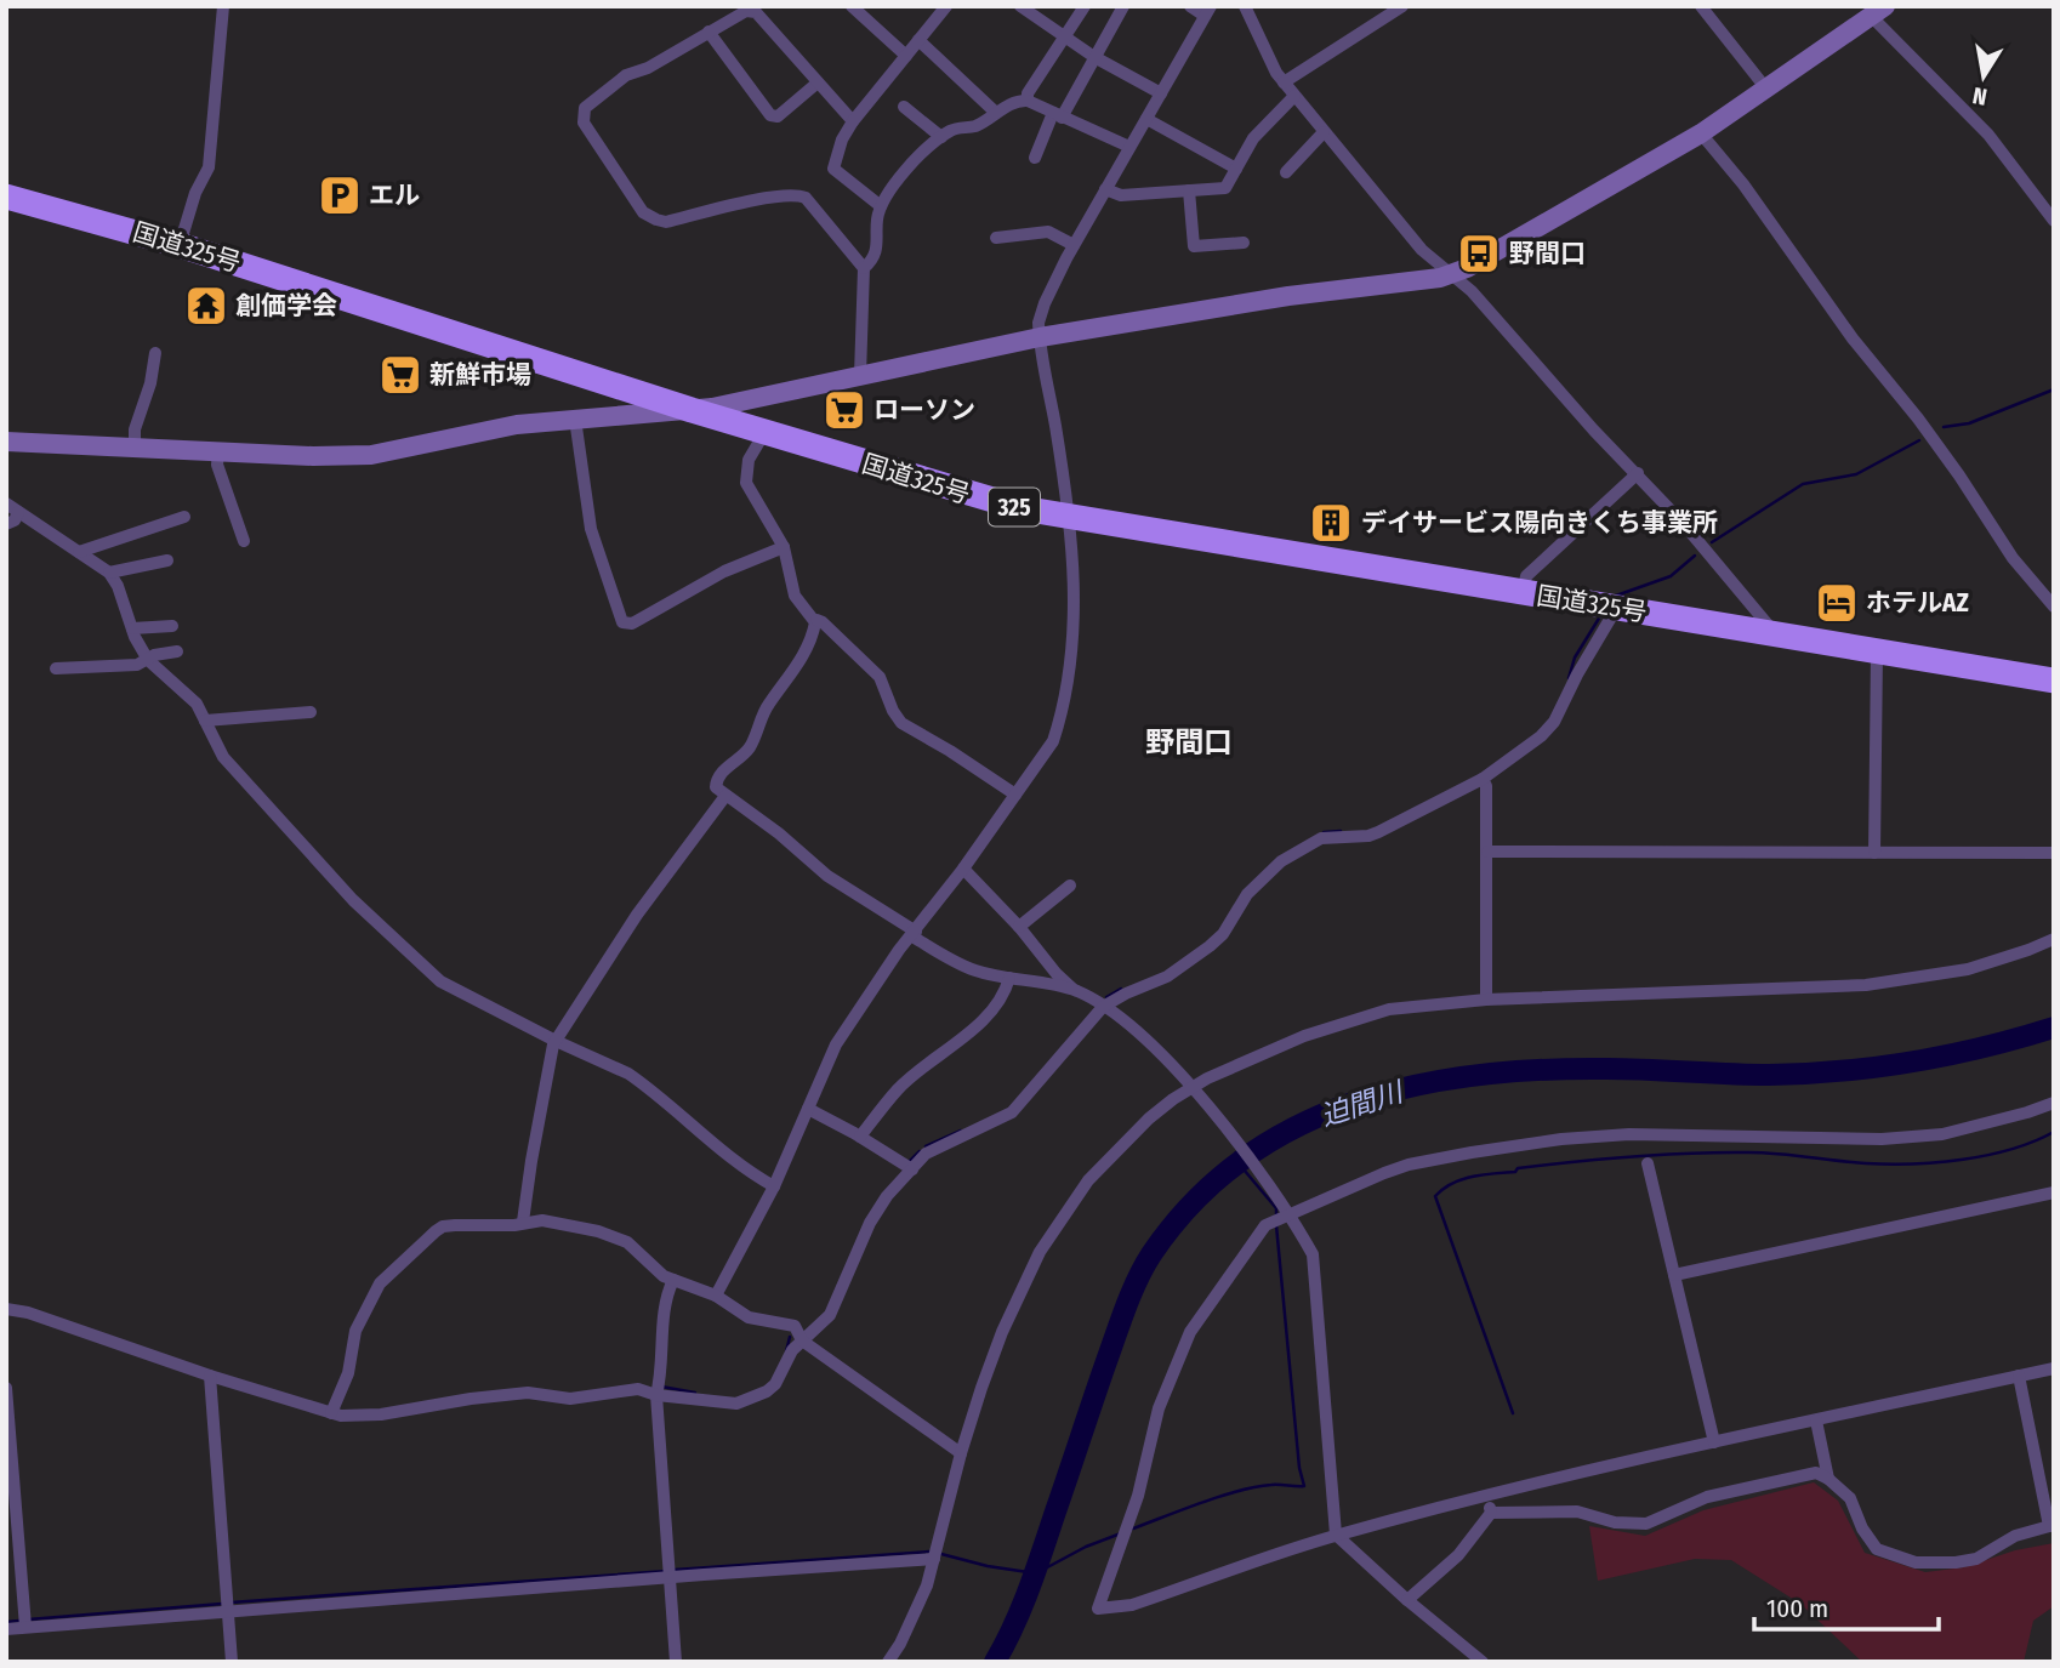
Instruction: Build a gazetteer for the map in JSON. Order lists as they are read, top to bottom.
{
  "streets": {
    "highway": ["国道325号", "325"]
  },
  "districts": ["野間口"],
  "water": ["迫間川"],
  "places": {
    "parking": ["エル"],
    "bus stop": ["野間口"],
    "temple": ["創価学会"],
    "supermarket": ["新鮮市場", "ローソン"],
    "building": ["デイサービス陽向きくち事業所"],
    "hotel": ["ホテルAZ"]
  },
  "scale_bar": "100 m",
  "north": "bottom"
}
